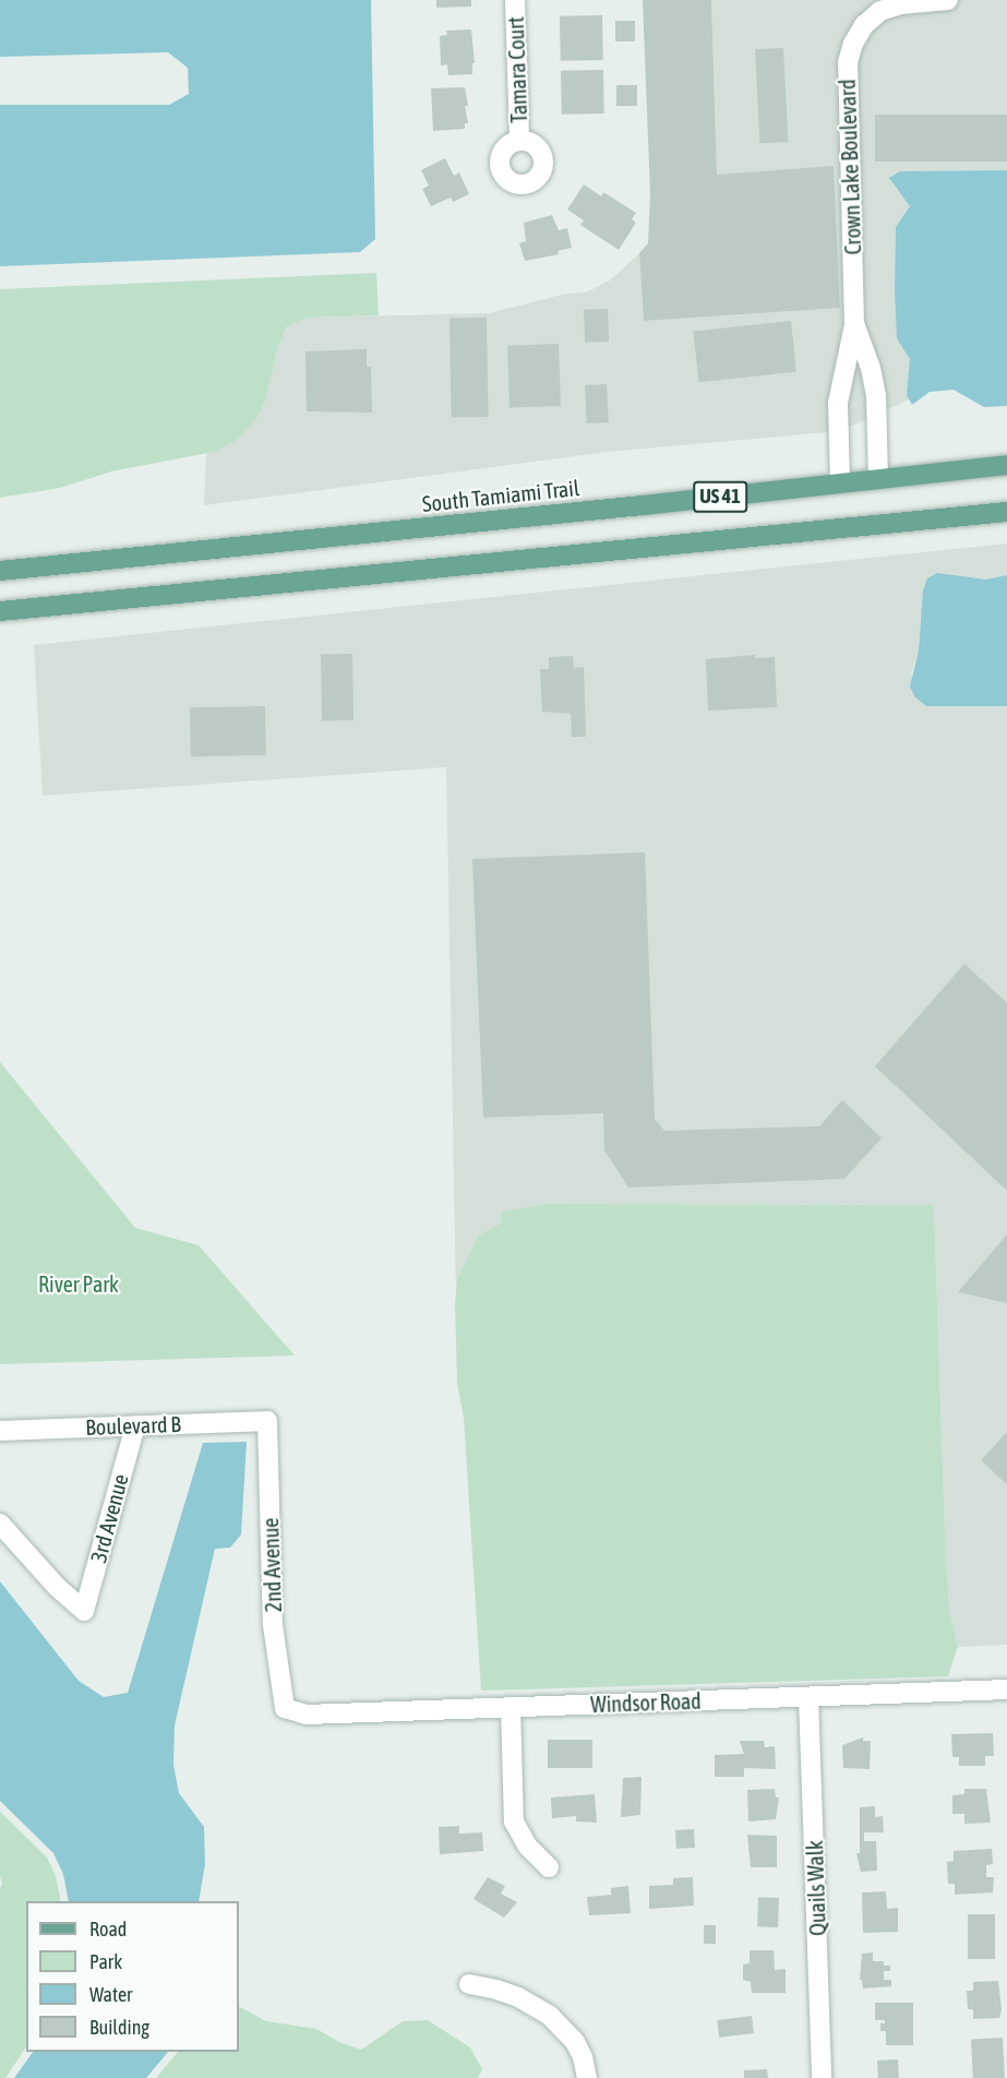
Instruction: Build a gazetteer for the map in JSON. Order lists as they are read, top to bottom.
{
  "streets": {
    "main road": ["South Tamiami Trail", "US 41"],
    "street": [
      "Tamara Court",
      "Crown Lake Boulevard",
      "Boulevard B",
      "3rd Avenue",
      "2nd Avenue",
      "Windsor Road",
      "Quails Walk"
    ]
  },
  "crossings": [
    ["Crown Lake Boulevard", "South Tamiami Trail"],
    ["Boulevard B", "3rd Avenue"],
    ["Boulevard B", "2nd Avenue"],
    ["2nd Avenue", "Windsor Road"],
    ["Windsor Road", "Quails Walk"]
  ],
  "parks": ["River Park"],
  "legend": [
    "Road",
    "Park",
    "Water",
    "Building"
  ]
}
